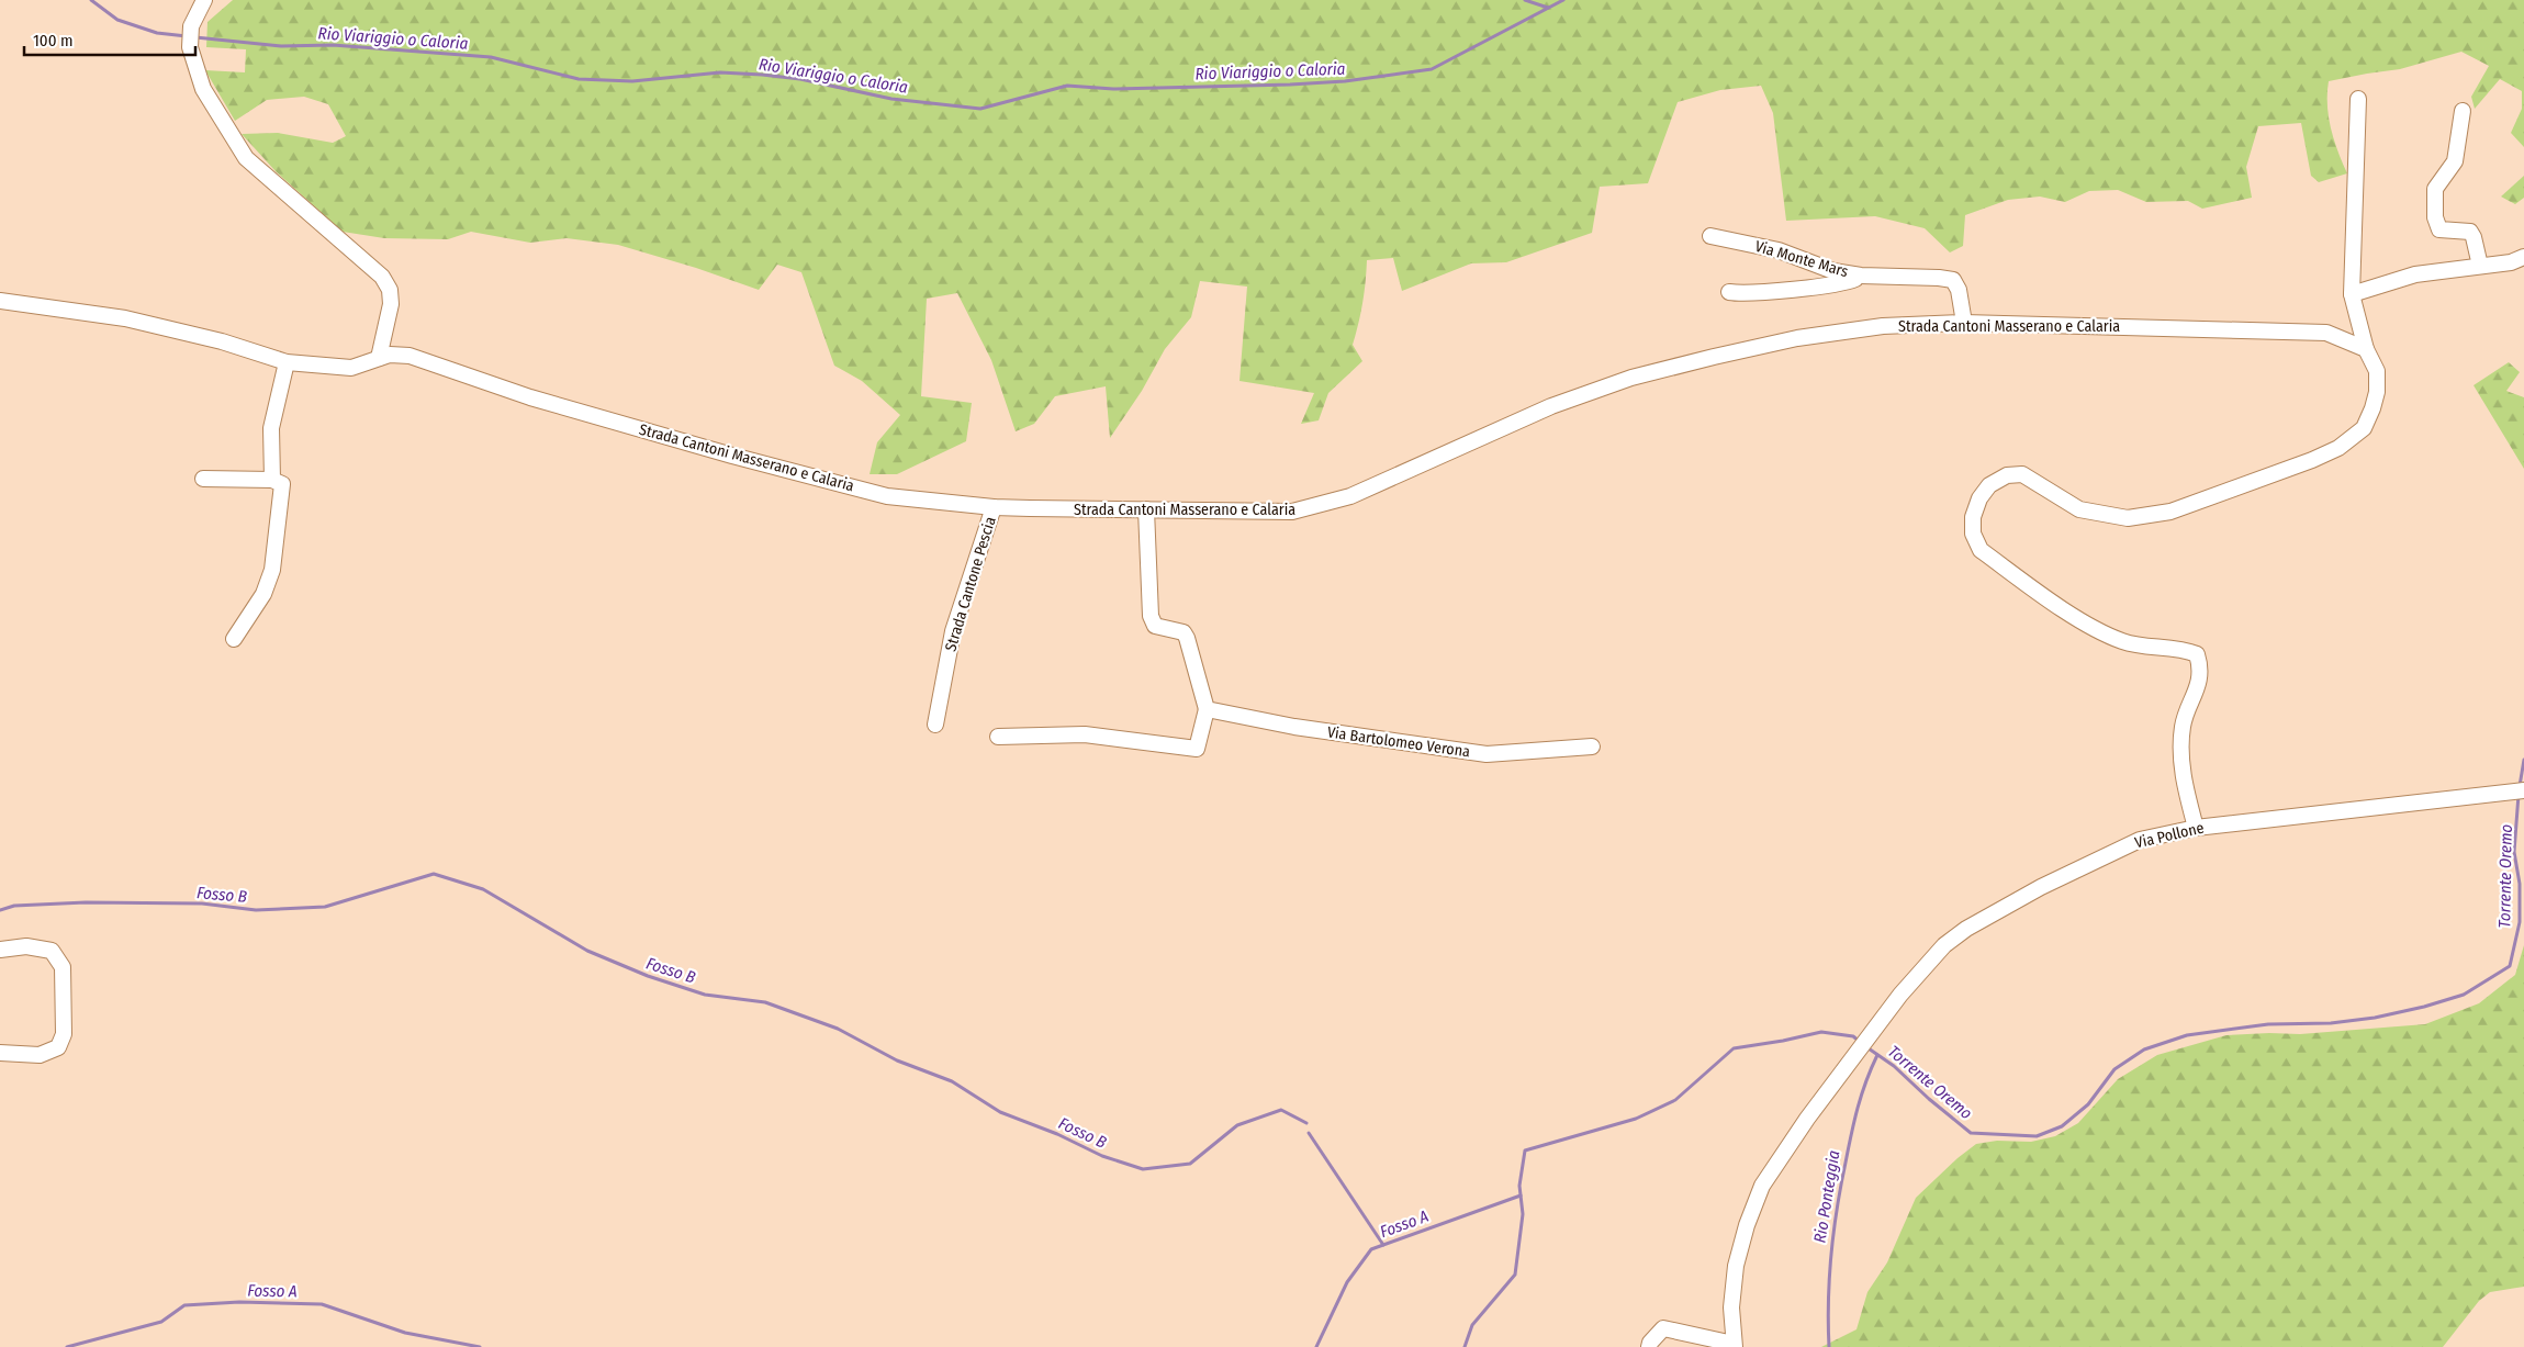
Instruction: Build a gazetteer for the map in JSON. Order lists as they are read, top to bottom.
{
  "streets": {
    "street": [
      "Via Monte Mars",
      "Strada Cantoni Masserano e Calaria",
      "Strada Cantone Pescia",
      "Via Bartolomeo Verona",
      "Via Pollone"
    ]
  },
  "crossings": [
    ["Via Monte Mars", "Strada Cantoni Masserano e Calaria"],
    ["Strada Cantoni Masserano e Calaria", "Strada Cantone Pescia"]
  ],
  "water": [
    "Rio Viariggio o Caloria",
    "Torrente Oremo",
    "Fosso B",
    "Rio Ponteggia",
    "Fosso A"
  ],
  "scale_bar": "100 m"
}
